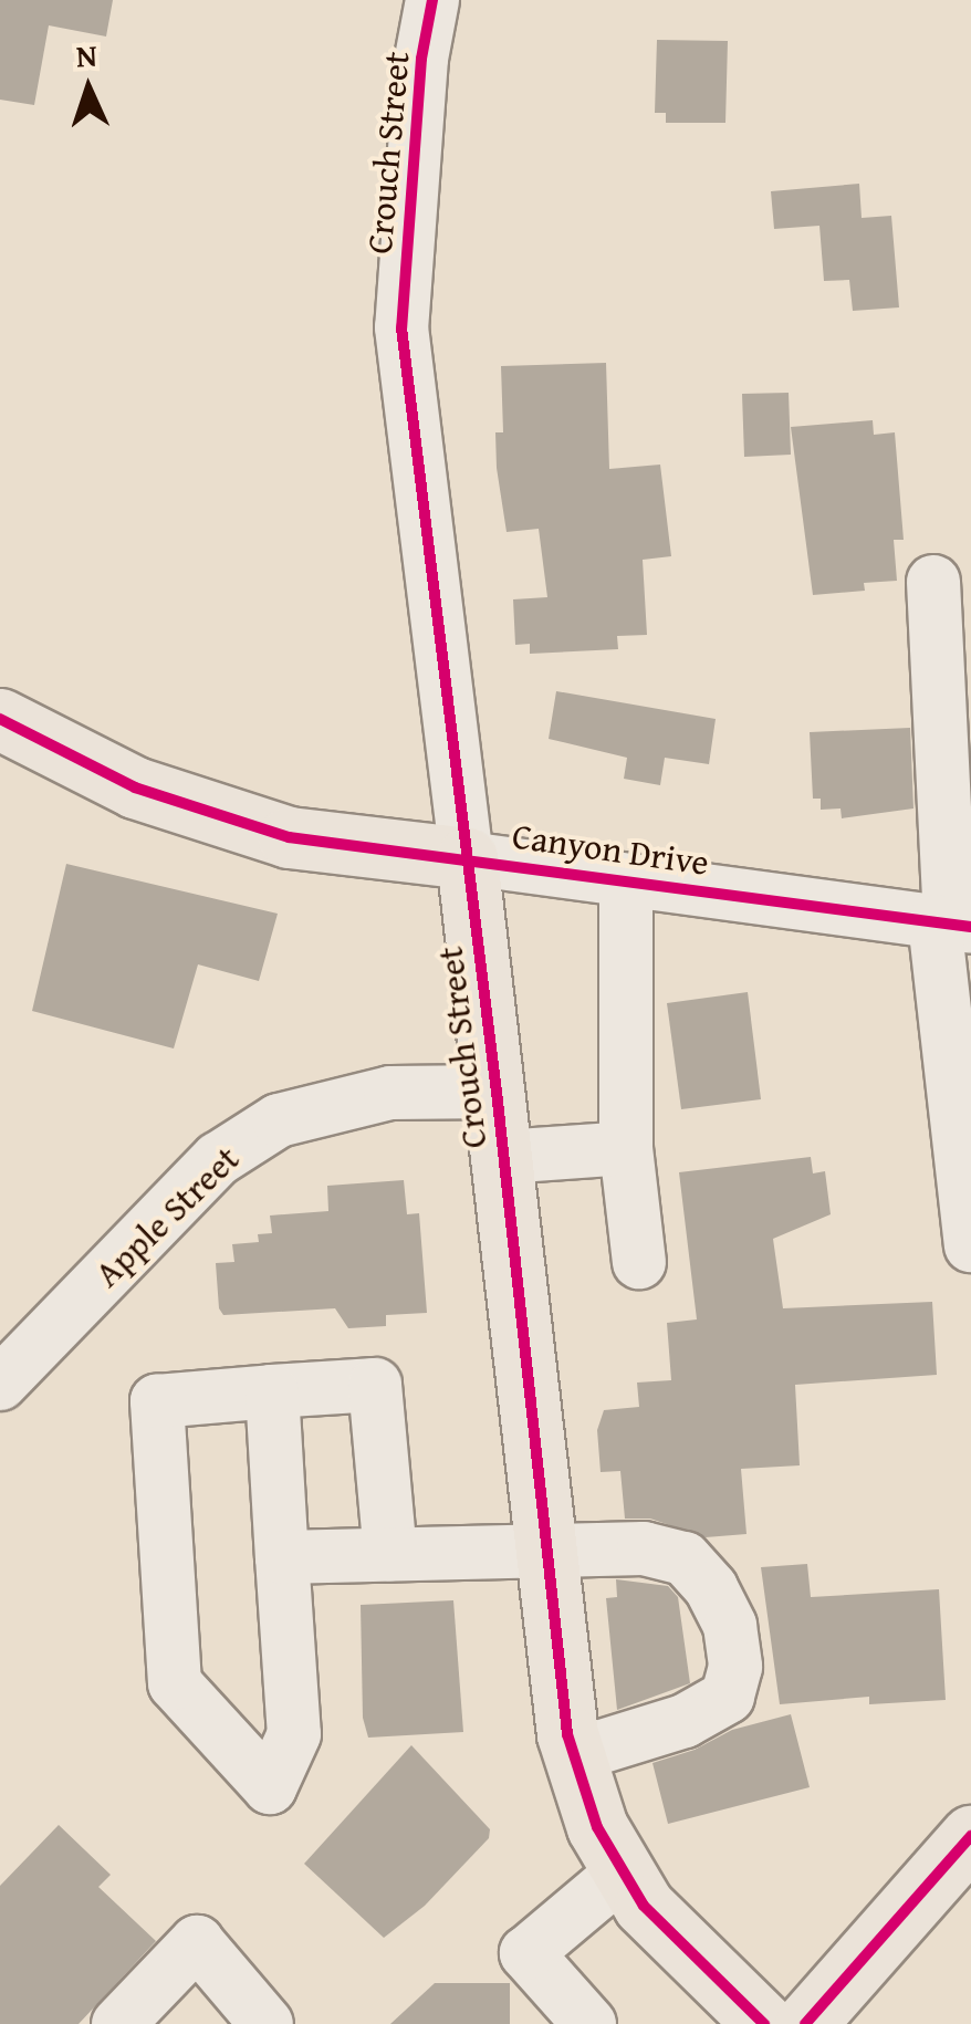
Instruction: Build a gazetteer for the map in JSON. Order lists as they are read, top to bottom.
{
  "streets": {
    "main road": ["Crouch Street", "Canyon Drive"],
    "street": ["Apple Street"]
  },
  "crossings": [
    ["Crouch Street", "Canyon Drive"],
    ["Crouch Street", "Apple Street"]
  ],
  "north": "top"
}
